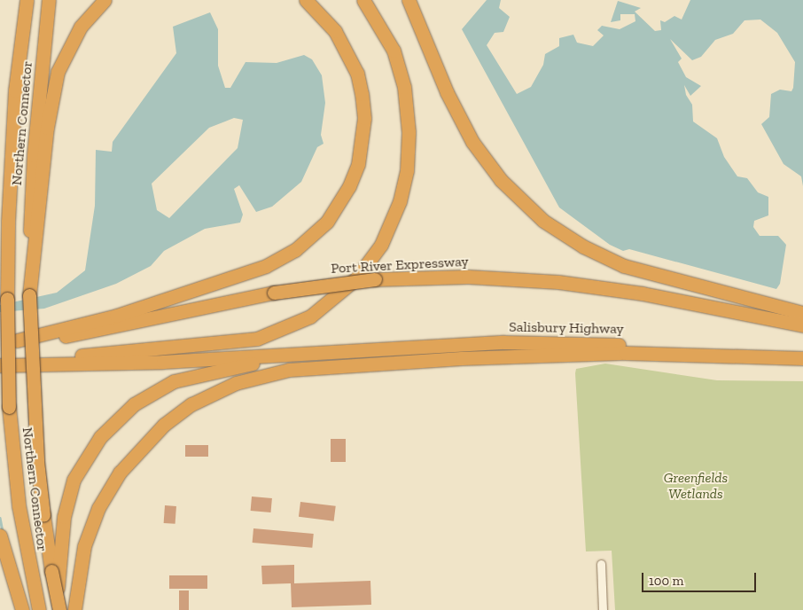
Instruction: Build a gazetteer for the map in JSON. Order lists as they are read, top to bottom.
{
  "streets": {
    "highway": ["Northern Connector", "Port River Expressway", "Salisbury Highway"]
  },
  "parks": ["Greenfields Wetlands"],
  "scale_bar": "100 m"
}
